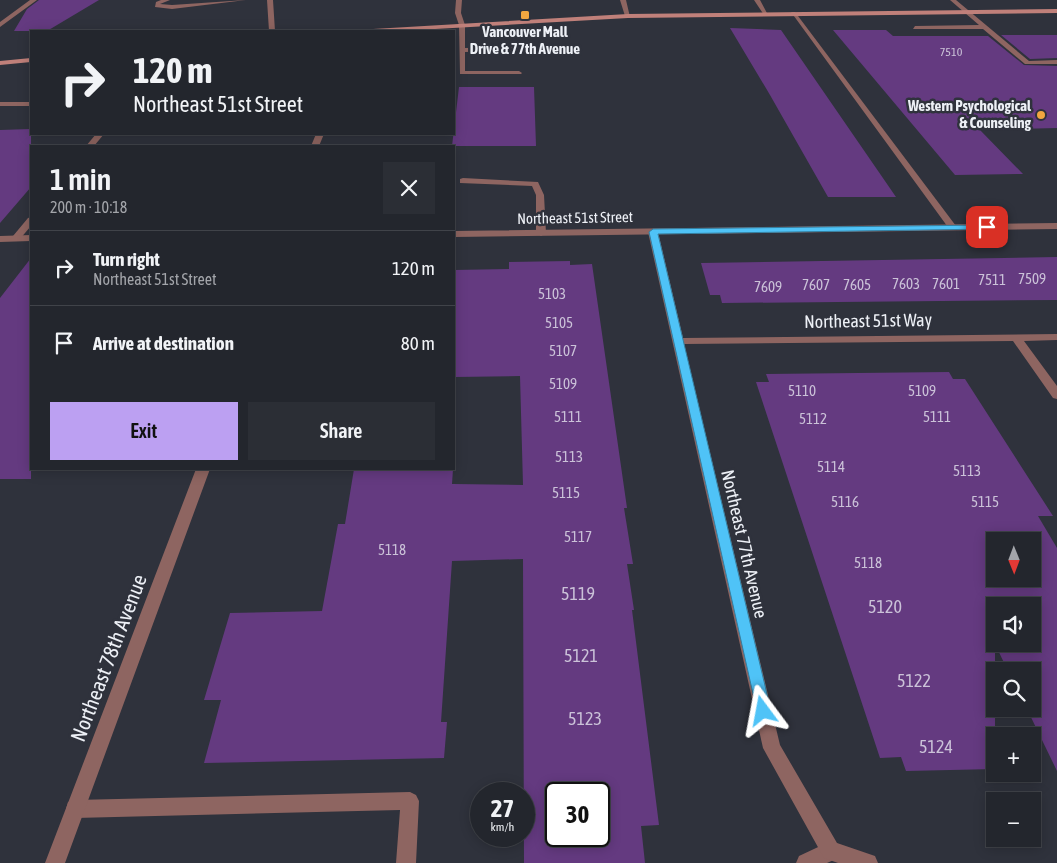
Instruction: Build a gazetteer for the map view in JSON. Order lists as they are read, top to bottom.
{
  "streets": {
    "street": [
      "Northeast 51st Street",
      "Northeast 51st Way",
      "Northeast 77th Avenue",
      "Northeast 78th Avenue"
    ]
  },
  "crossings": [
    ["Northeast 51st Street", "Northeast 77th Avenue"],
    ["Northeast 51st Way", "Northeast 77th Avenue"]
  ],
  "places": {
    "transit": ["Vancouver Mall Drive & 77th Avenue"],
    "other": ["Western Psychological & Counseling"]
  },
  "house_numbers": [
    "7510",
    "7509",
    "7511",
    "7603",
    "7601",
    "7607",
    "7605",
    "7609",
    "5103",
    "5105",
    "5107",
    "5109",
    "5110",
    "5109",
    "5111",
    "5111",
    "5112",
    "5113",
    "5114",
    "5113",
    "5115",
    "5116",
    "5115",
    "5117",
    "5118",
    "5118",
    "5119",
    "5120",
    "5121",
    "5122",
    "5123",
    "5124"
  ],
  "north": "bottom",
  "page": {
    "turn": ["120 m", "Northeast 51st Street"],
    "heading": ["1 min", "200 m · 10:18"],
    "list": [
      {
        "name": "Turn right",
        "note": "Northeast 51st Street",
        "value": "120 m"
      },
      {
        "name": "Arrive at destination",
        "value": "80 m"
      }
    ],
    "buttons": ["Exit", "Share"],
    "map_buttons": ["+", "−"],
    "speed": "27 km/h",
    "limit": "30"
  }
}
